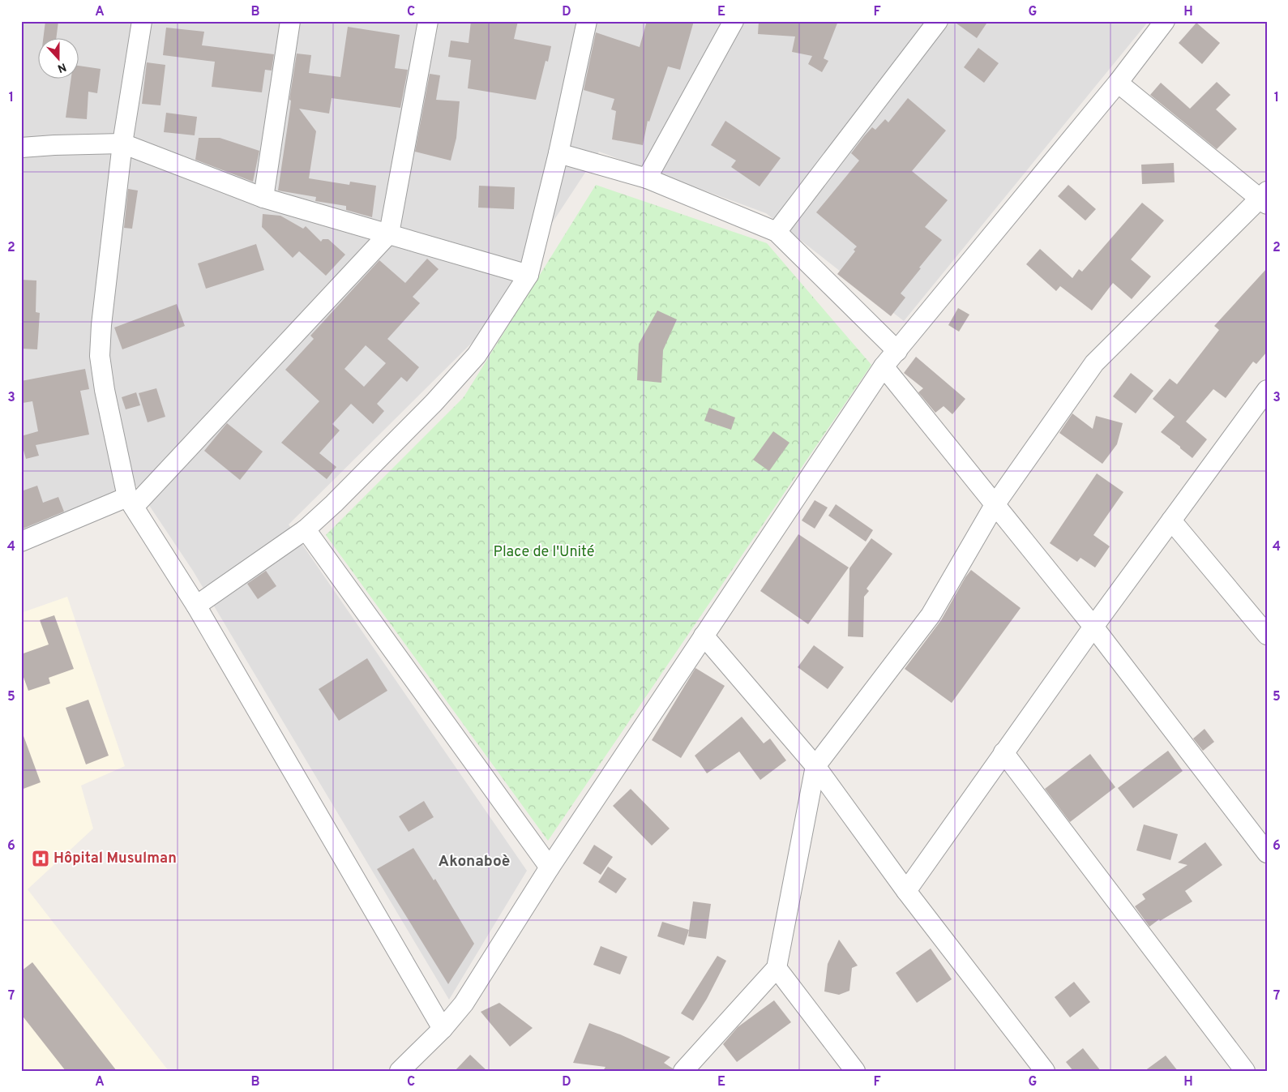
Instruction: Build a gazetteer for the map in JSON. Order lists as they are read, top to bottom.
{
  "districts": ["Akonaboè"],
  "parks": ["Place de l'Unité"],
  "places": {
    "hospital": ["Hôpital Musulman"]
  },
  "north": "bottom",
  "grid": {
    "columns": [
      "A",
      "B",
      "C",
      "D",
      "E",
      "F",
      "G",
      "H"
    ],
    "rows": [
      "1",
      "2",
      "3",
      "4",
      "5",
      "6",
      "7"
    ]
  }
}
